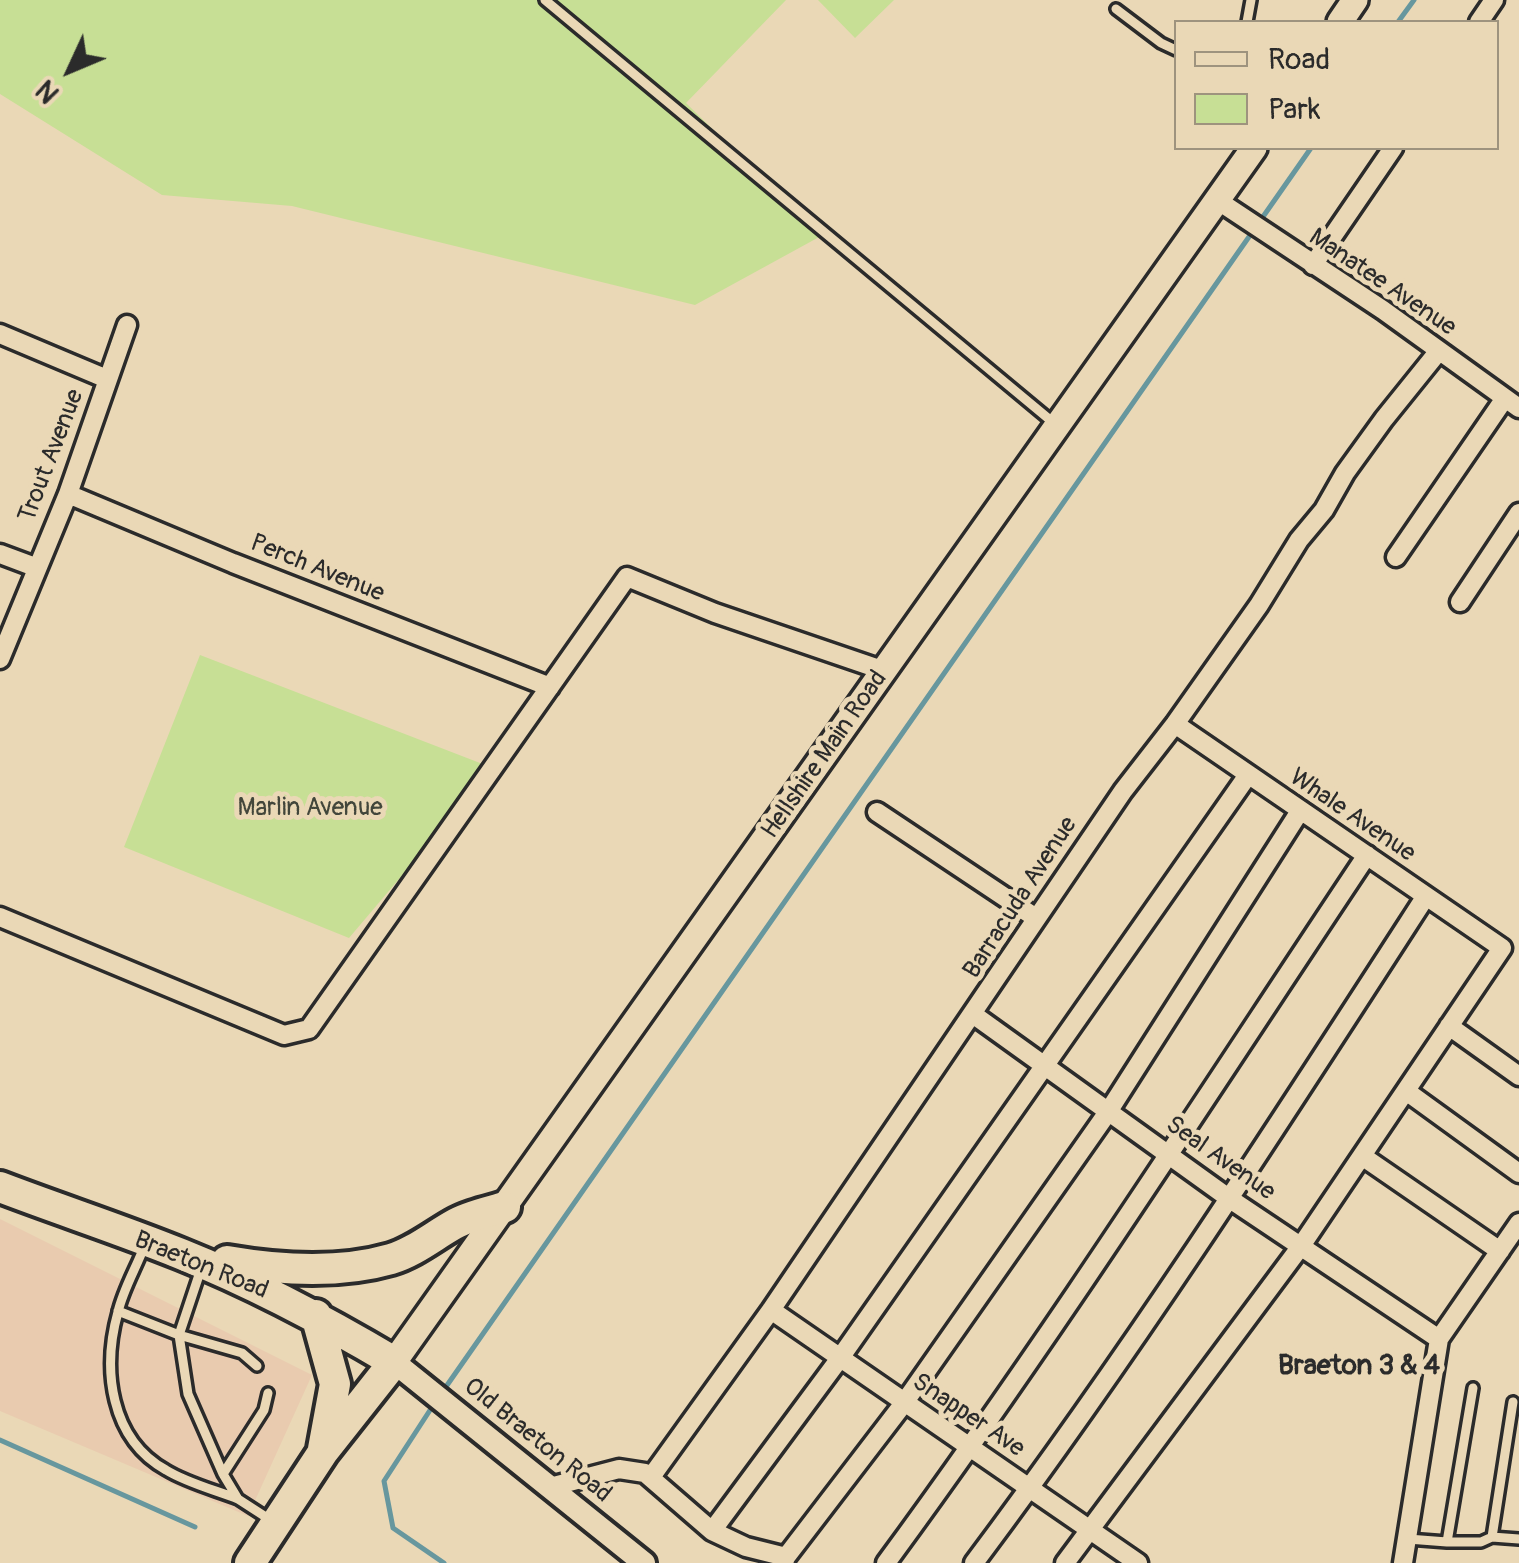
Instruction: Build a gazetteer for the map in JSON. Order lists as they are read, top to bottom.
{
  "streets": {
    "main road": ["Hellshire Main Road", "Braeton Road"],
    "street": [
      "Manatee Avenue",
      "Trout Avenue",
      "Perch Avenue",
      "Whale Avenue",
      "Barracuda Avenue",
      "Seal Avenue",
      "Snapper Ave",
      "Old Braeton Road"
    ]
  },
  "crossings": [
    ["Manatee Avenue", "Hellshire Main Road"],
    ["Manatee Avenue", "Barracuda Avenue"],
    ["Trout Avenue", "Perch Avenue"],
    ["Hellshire Main Road", "Braeton Road"],
    ["Hellshire Main Road", "Old Braeton Road"],
    ["Whale Avenue", "Barracuda Avenue"],
    ["Barracuda Avenue", "Seal Avenue"],
    ["Barracuda Avenue", "Snapper Ave"],
    ["Braeton Road", "Old Braeton Road"]
  ],
  "districts": ["Braeton 3 & 4"],
  "parks": ["Marlin Avenue"],
  "legend": ["Road", "Park"],
  "north": "bottom left"
}
